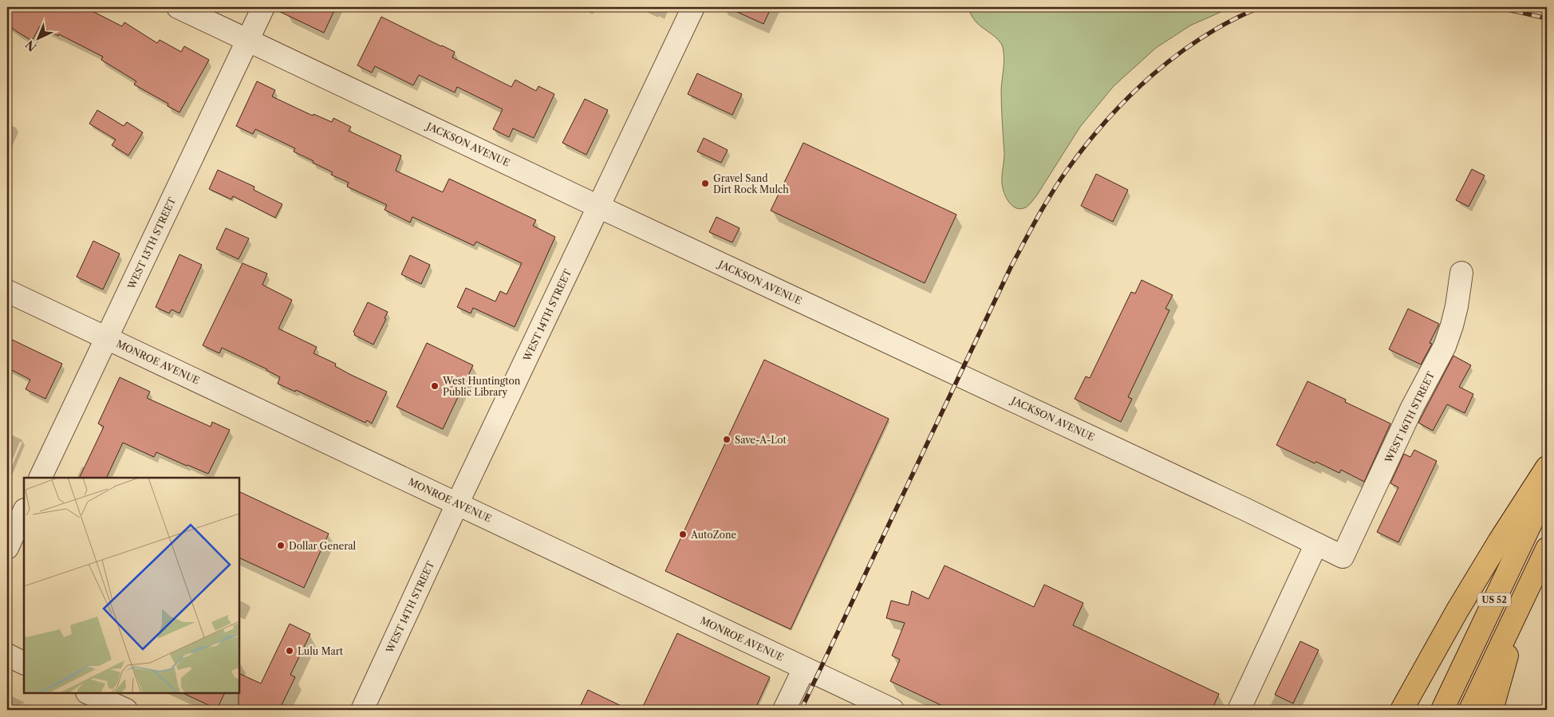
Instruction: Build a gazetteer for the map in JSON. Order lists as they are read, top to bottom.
{
  "streets": {
    "highway": ["US 52"],
    "street": [
      "JACKSON AVENUE",
      "WEST 13TH STREET",
      "WEST 14TH STREET",
      "MONROE AVENUE",
      "WEST 16TH STREET"
    ]
  },
  "crossings": [
    ["JACKSON AVENUE", "WEST 13TH STREET"],
    ["JACKSON AVENUE", "WEST 14TH STREET"],
    ["JACKSON AVENUE", "WEST 16TH STREET"],
    ["WEST 13TH STREET", "MONROE AVENUE"],
    ["WEST 14TH STREET", "MONROE AVENUE"]
  ],
  "places": [
    "Gravel Sand Dirt Rock Mulch",
    "West Huntington Public Library",
    "Save-A-Lot",
    "AutoZone",
    "Dollar General",
    "Lulu Mart"
  ],
  "north": "bottom left"
}
